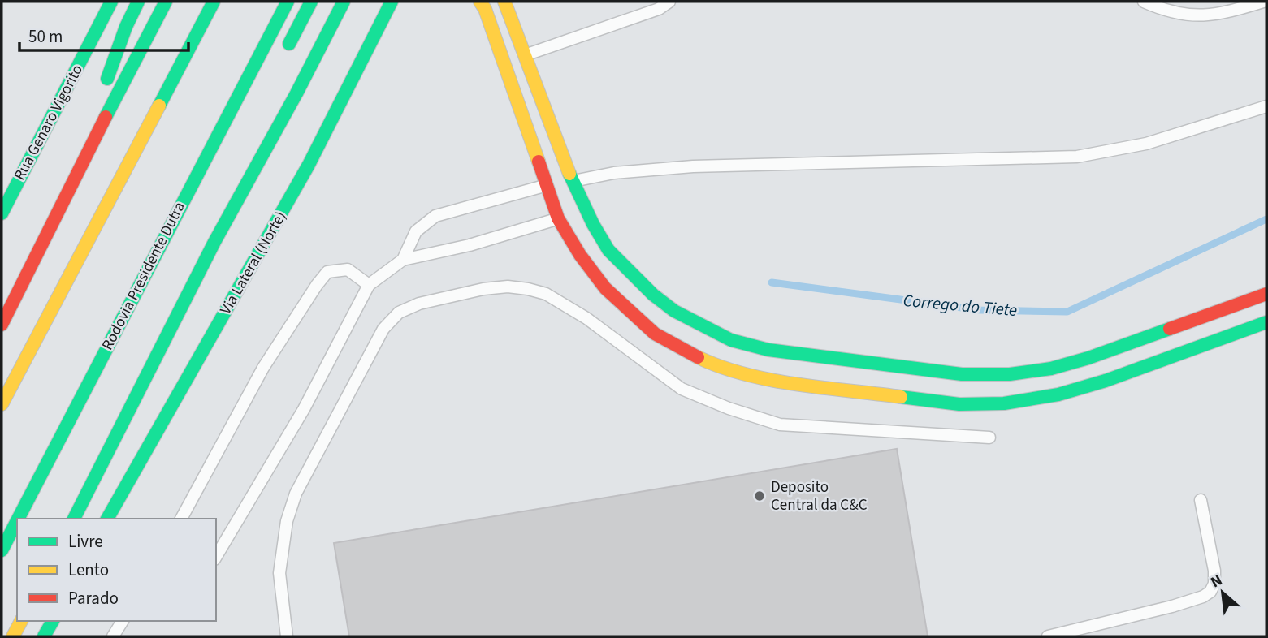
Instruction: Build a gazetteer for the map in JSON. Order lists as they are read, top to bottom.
{
  "streets": {
    "main road": ["Rua Genaro Vigorito", "Via Lateral (Norte)", "Rodovia Presidente Dutra"]
  },
  "water": ["Corrego do Tiete"],
  "places": ["Deposito Central da C&C"],
  "legend": ["Livre", "Lento", "Parado"],
  "scale_bar": "50 m",
  "north": "top left"
}
